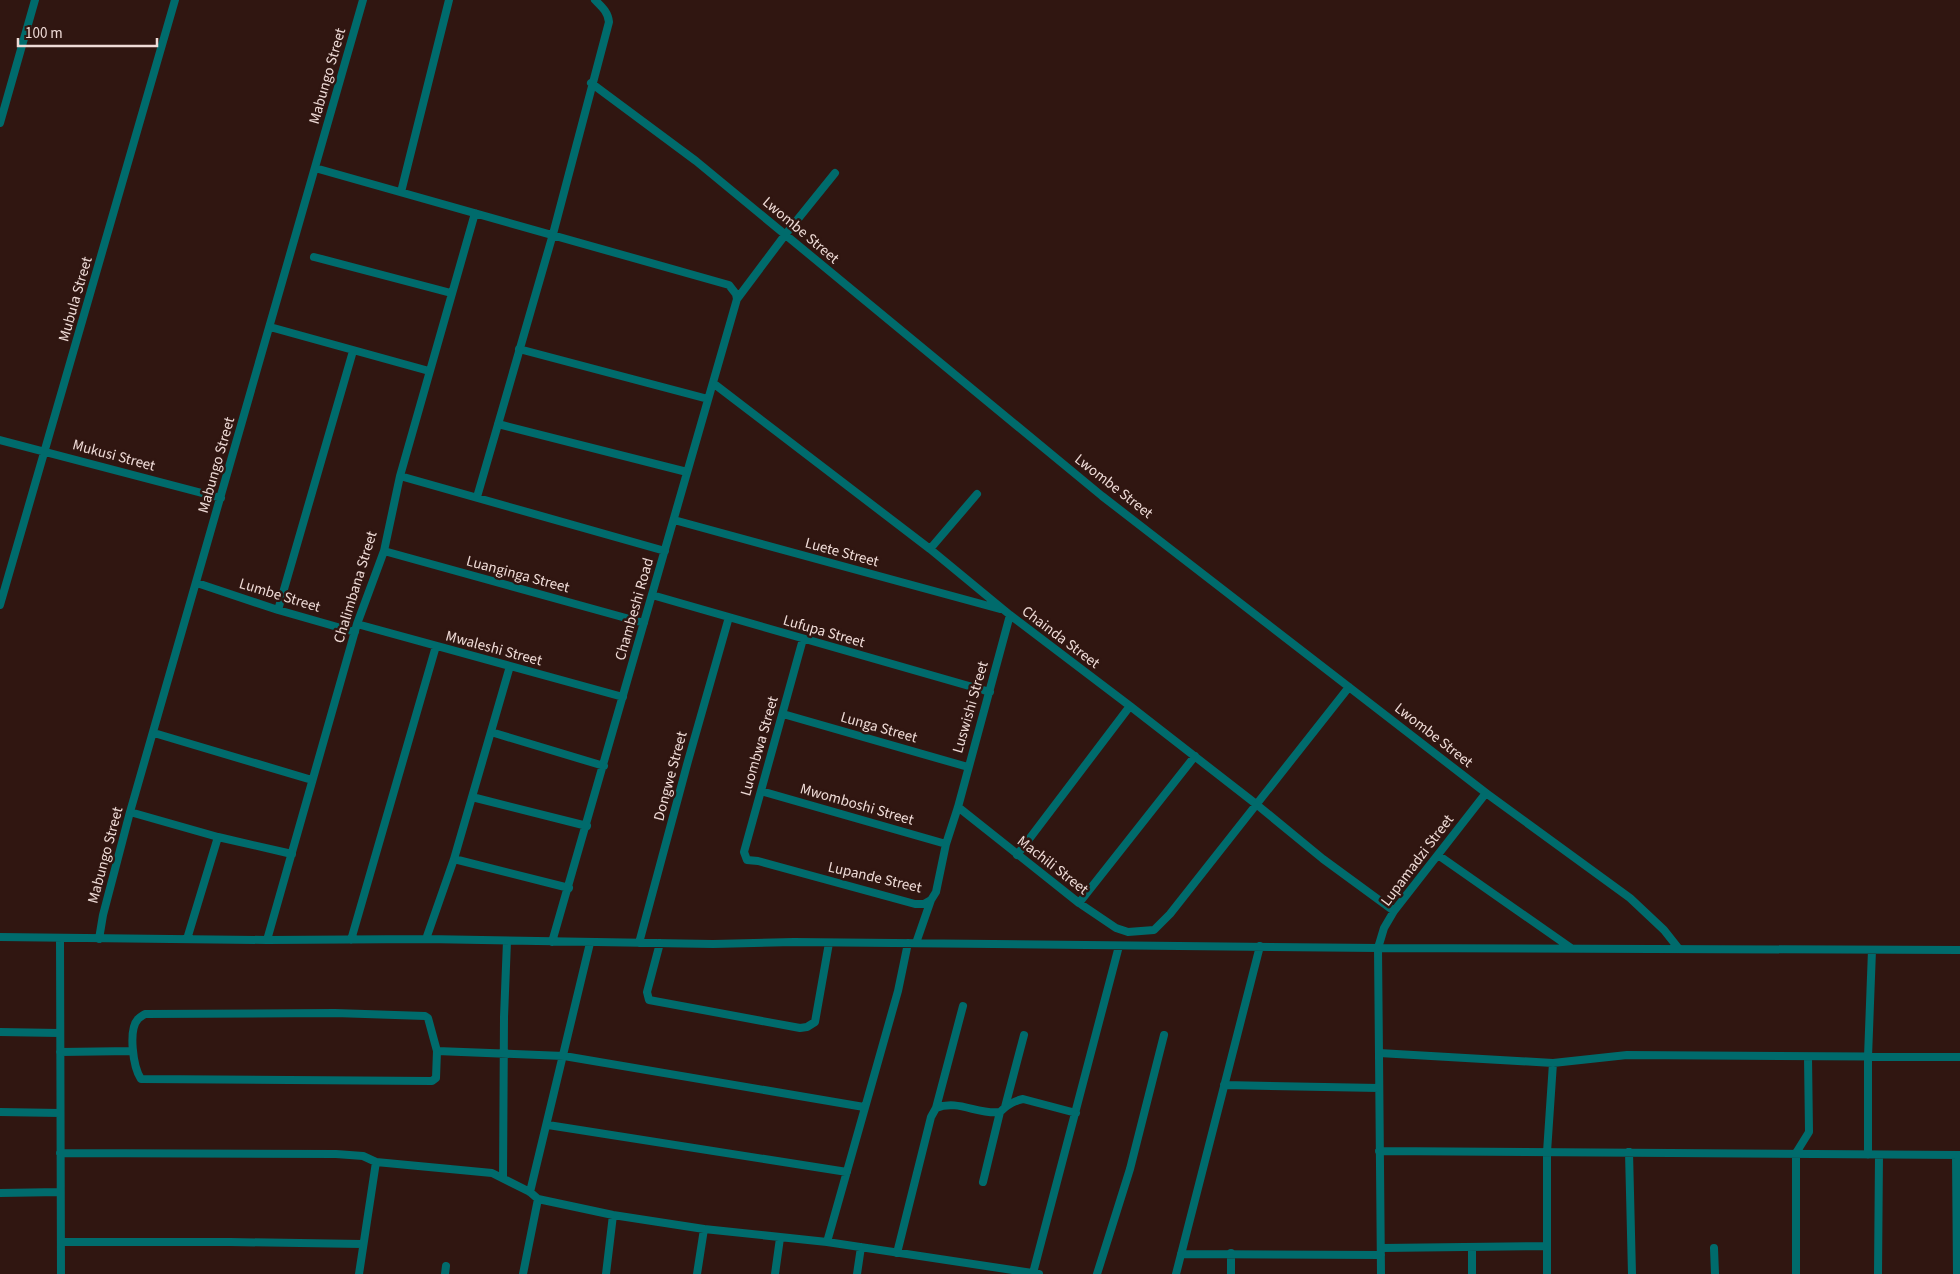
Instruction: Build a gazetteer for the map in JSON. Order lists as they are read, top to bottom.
{
  "streets": {
    "street": [
      "Mabungo Street",
      "Lwombe Street",
      "Mubula Street",
      "Mukusi Street",
      "Luete Street",
      "Luanginga Street",
      "Chalimbana Street",
      "Lumbe Street",
      "Chambeshi Road",
      "Lufupa Street",
      "Chainda Street",
      "Mwaleshi Street",
      "Luswishi Street",
      "Lunga Street",
      "Luombwa Street",
      "Dongwe Street",
      "Mwomboshi Street",
      "Lupamadzi Street",
      "Machili Street",
      "Lupande Street"
    ]
  },
  "crossings": [
    ["Mabungo Street", "Mukusi Street"],
    ["Mabungo Street", "Lumbe Street"],
    ["Lwombe Street", "Lupamadzi Street"],
    ["Mubula Street", "Mukusi Street"],
    ["Luete Street", "Chambeshi Road"],
    ["Luete Street", "Chainda Street"],
    ["Luete Street", "Luswishi Street"],
    ["Luanginga Street", "Chalimbana Street"],
    ["Luanginga Street", "Chambeshi Road"],
    ["Chalimbana Street", "Lumbe Street"],
    ["Chalimbana Street", "Mwaleshi Street"],
    ["Lumbe Street", "Mwaleshi Street"],
    ["Chambeshi Road", "Lufupa Street"],
    ["Chambeshi Road", "Chainda Street"],
    ["Chambeshi Road", "Mwaleshi Street"],
    ["Lufupa Street", "Luswishi Street"],
    ["Lufupa Street", "Luombwa Street"],
    ["Lufupa Street", "Dongwe Street"],
    ["Chainda Street", "Luswishi Street"],
    ["Chainda Street", "Lupamadzi Street"],
    ["Luswishi Street", "Lunga Street"],
    ["Luswishi Street", "Machili Street"],
    ["Luswishi Street", "Lupande Street"],
    ["Lunga Street", "Luombwa Street"],
    ["Luombwa Street", "Mwomboshi Street"],
    ["Luombwa Street", "Lupande Street"],
    ["Mwomboshi Street", "Lupande Street"],
    ["Machili Street", "Lupande Street"]
  ],
  "scale_bar": "100 m"
}
